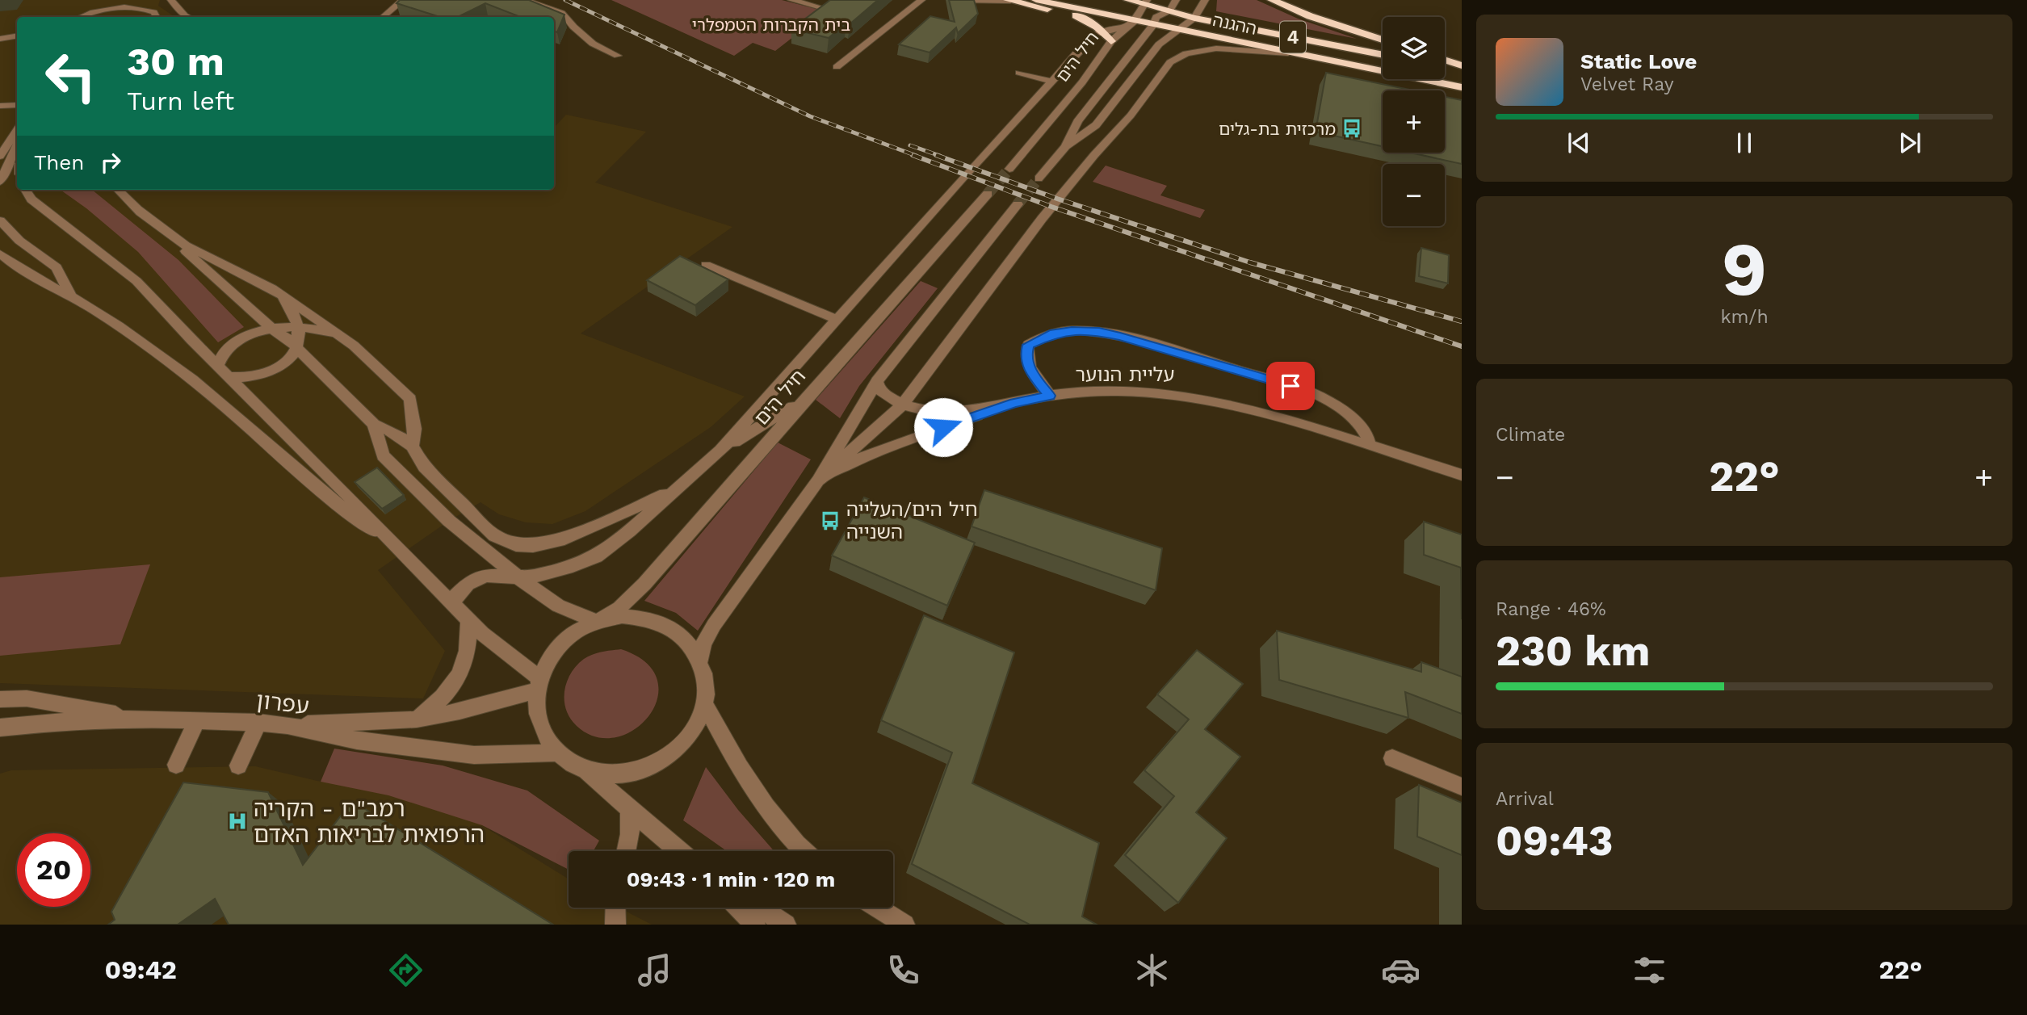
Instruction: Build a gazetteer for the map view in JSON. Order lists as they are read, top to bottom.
{
  "streets": {
    "highway": ["ההגנה", "4"],
    "street": ["חיל הים", "עליית הנוער", "עפרון"]
  },
  "crossings": [
    ["ההגנה", "4"],
    ["ההגנה", "חיל הים"],
    ["4", "חיל הים"],
    ["חיל הים", "עפרון"]
  ],
  "parks": ["בית הקברות הטמפלרי"],
  "places": {
    "bus stop": ["מרכזית בת-גלים", "חיל הים/העלייה השנייה"],
    "hospital": ["רמב\"ם - הקריה הרפואית לבריאות האדם"]
  },
  "page": {
    "map_buttons": ["+", "−"],
    "turn": ["30 m", "Turn left"],
    "song": ["Static Love", "Velvet Ray"],
    "then": "Then",
    "tile": [
      ["9", "km/h"],
      "Climate",
      ["Range · 46%", "230 km"],
      ["Arrival", "09:43"]
    ],
    "heat": ["−", "22°", "+"],
    "limit": "20",
    "trip": "09:43 · 1 min · 120 m",
    "tabs": ["09:42", "22°"]
  }
}
